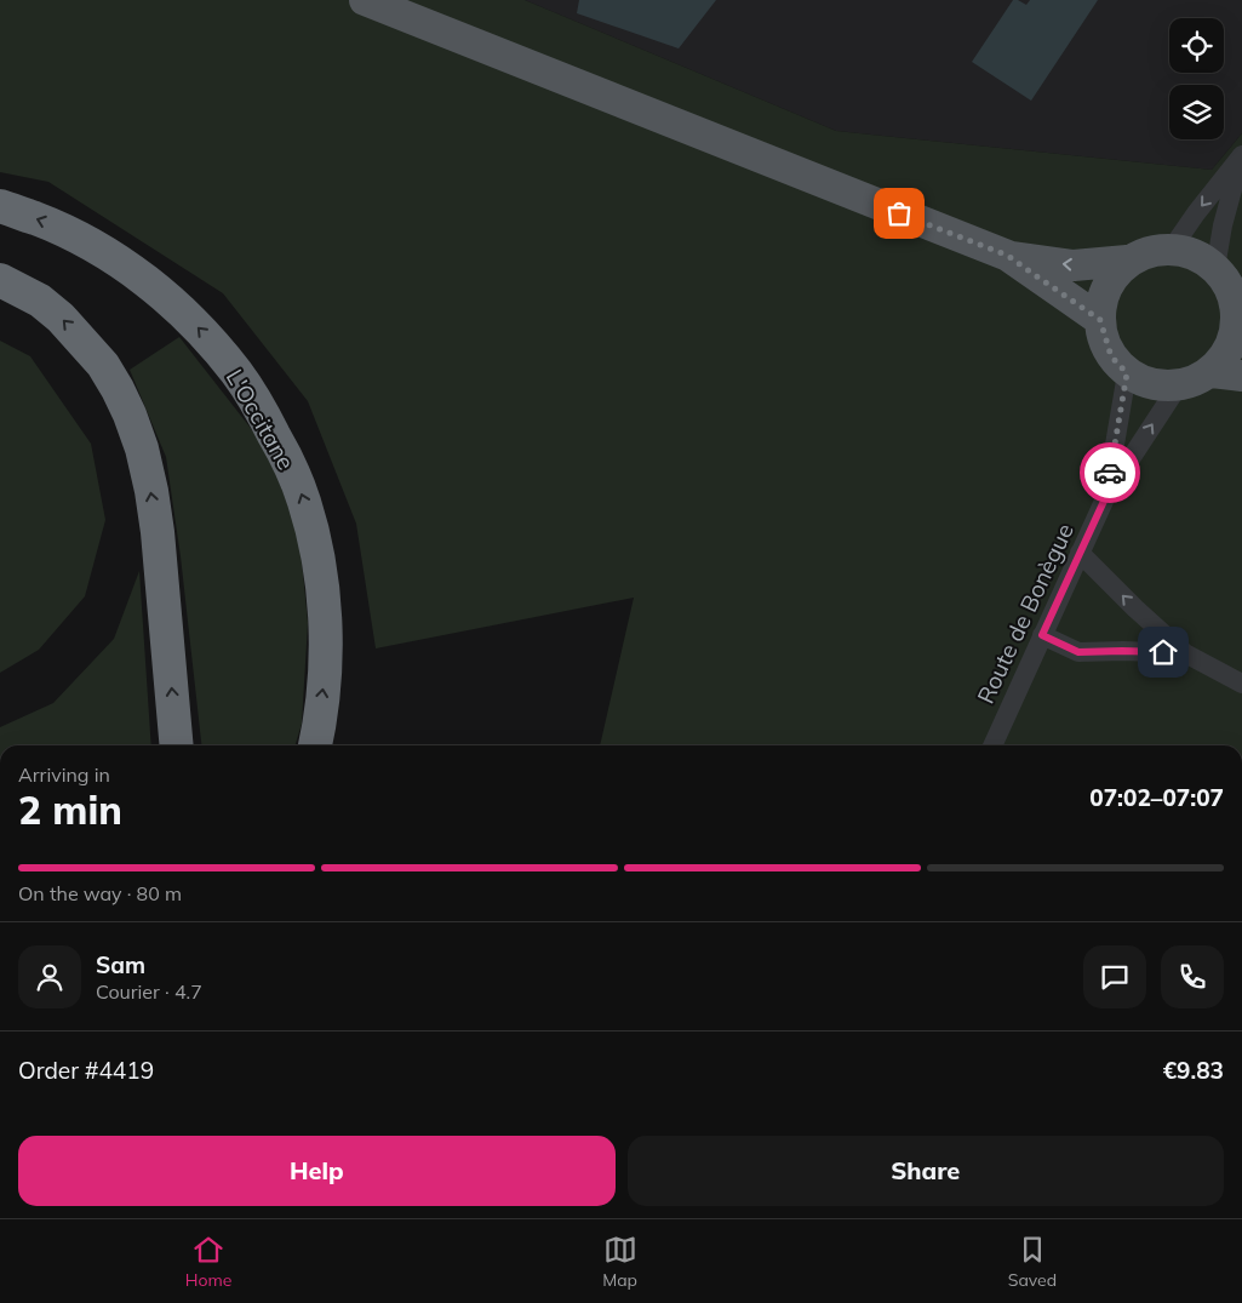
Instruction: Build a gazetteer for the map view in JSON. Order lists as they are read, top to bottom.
{
  "streets": {
    "highway": ["L'Occitane"],
    "street": ["Route de Bonègue"]
  },
  "page": {
    "heading": ["2 min", "Arriving in", "07:02–07:07"],
    "panel": [
      "Sam",
      "Courier · 4.7",
      "Order #4419",
      "€9.83"
    ],
    "bar": "On the way · 80 m",
    "buttons": ["Help", "Share"],
    "tabs": ["Home", "Map", "Saved"]
  }
}
